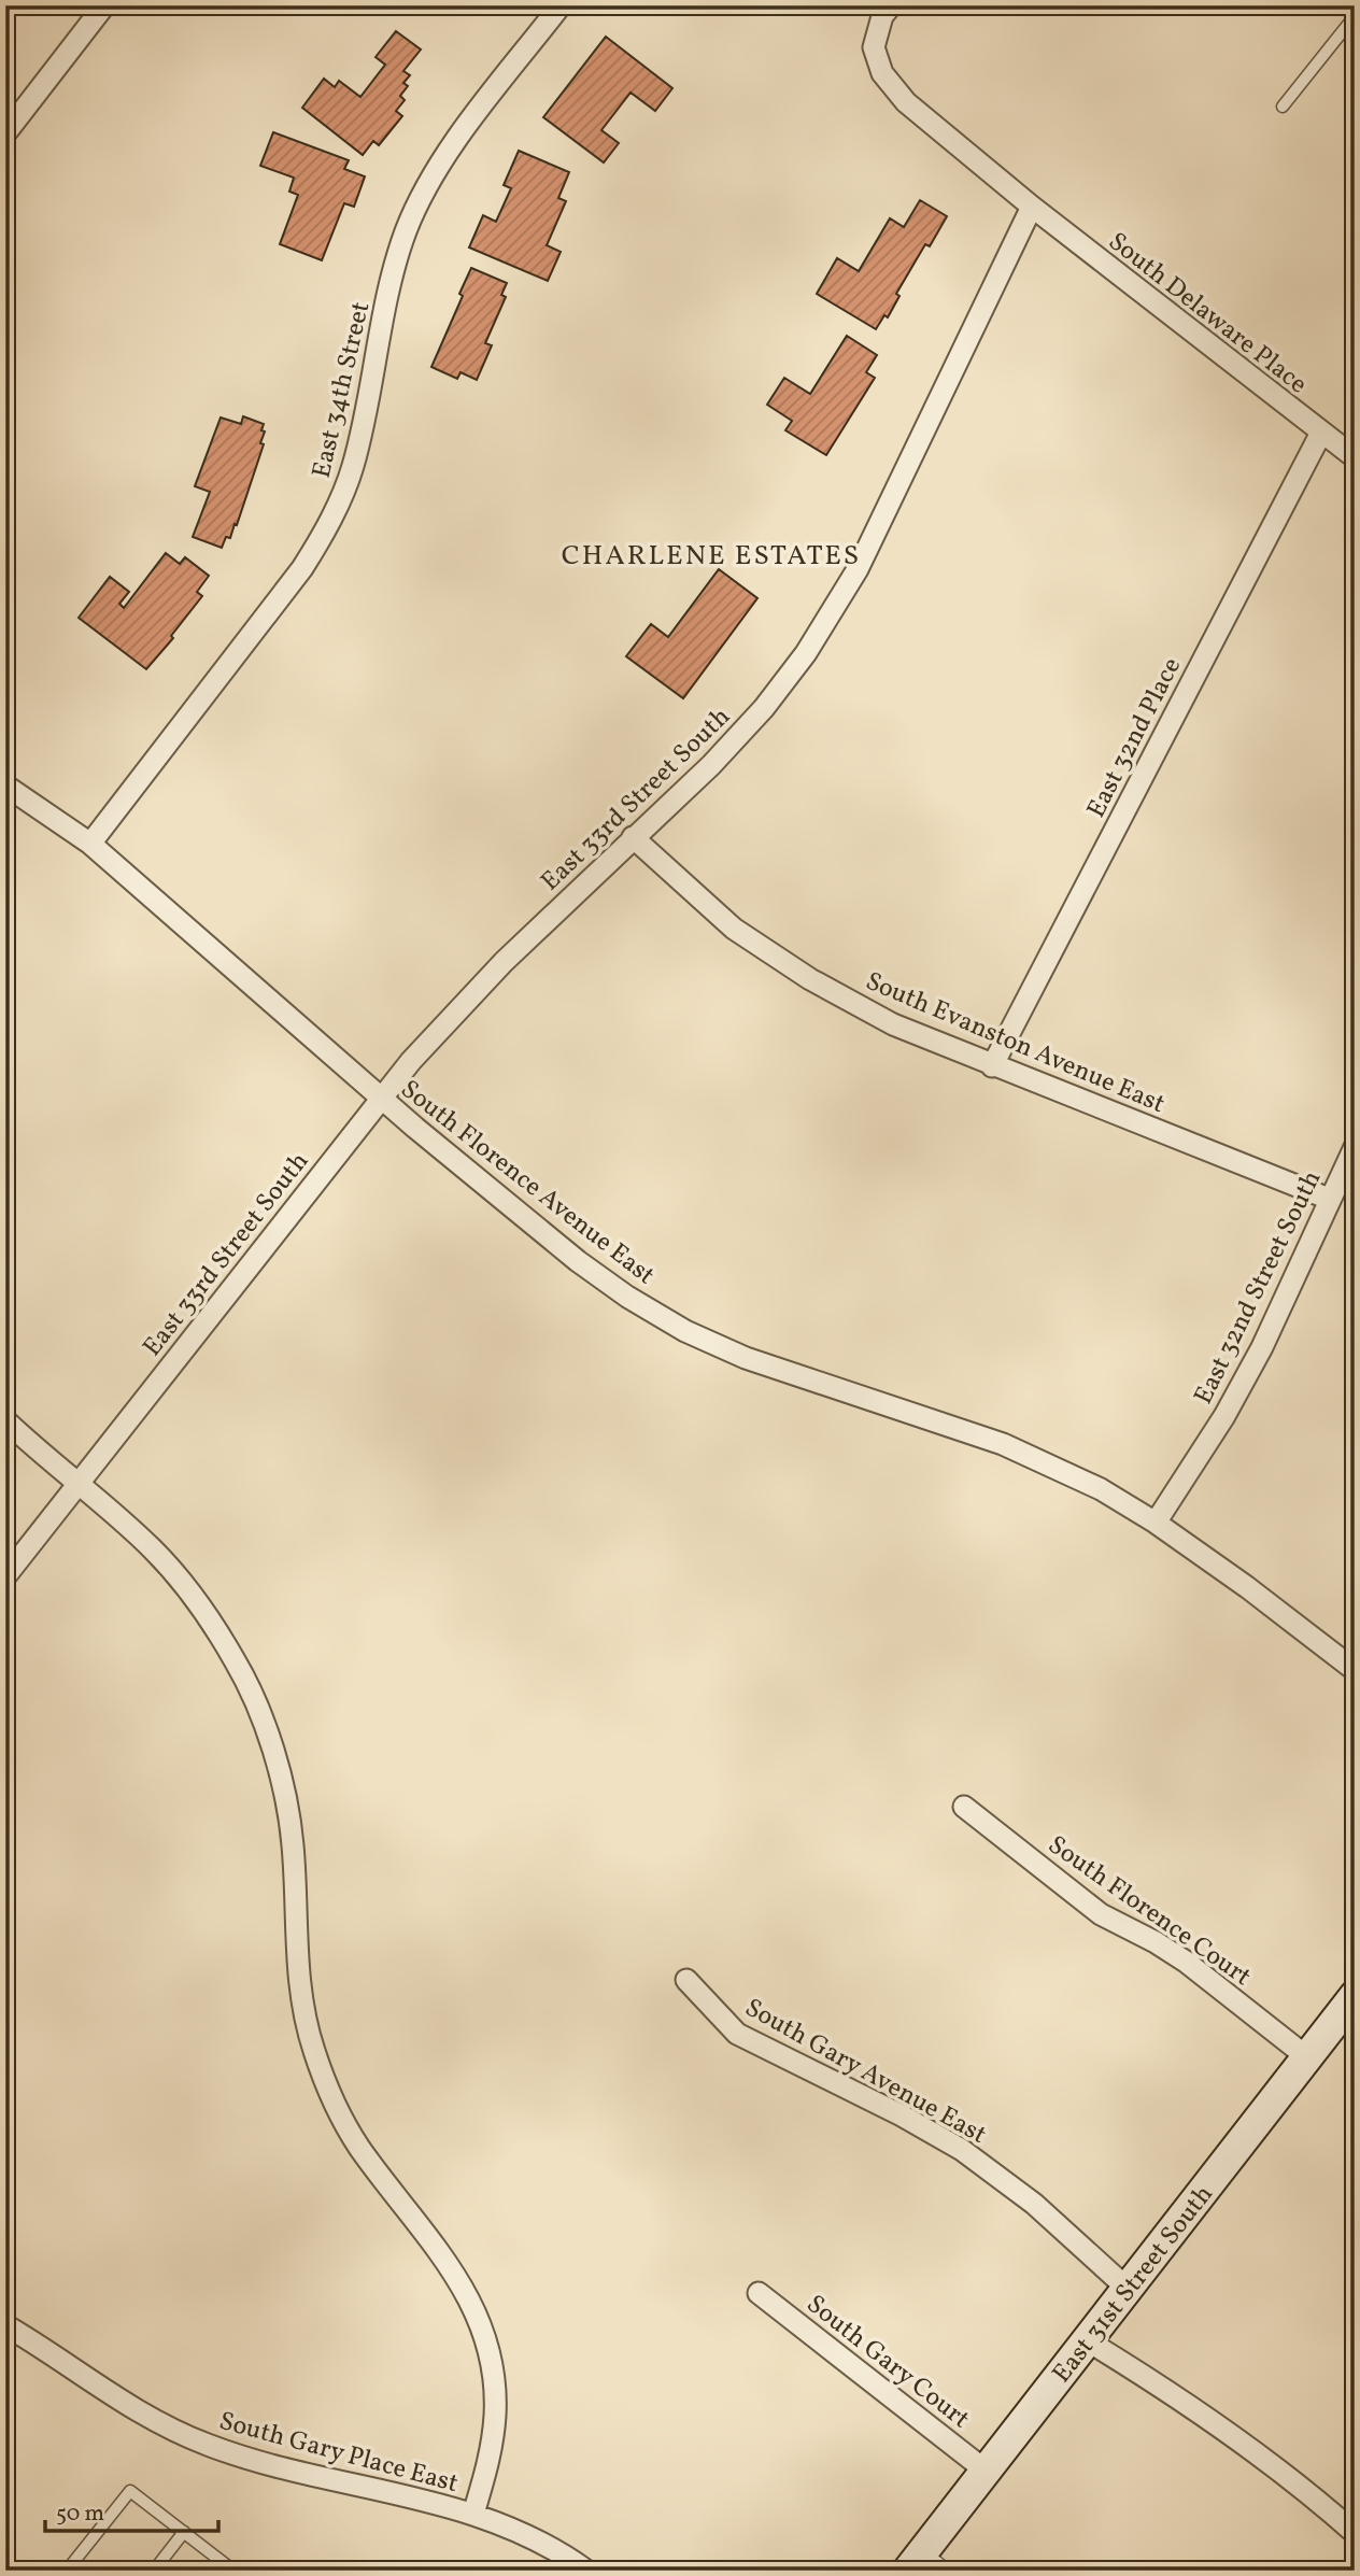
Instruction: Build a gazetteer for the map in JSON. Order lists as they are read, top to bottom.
{
  "streets": {
    "main road": ["East 31st Street South"],
    "street": [
      "South Delaware Place",
      "East 34th Street",
      "East 32nd Place",
      "East 33rd Street South",
      "South Evanston Avenue East",
      "South Florence Avenue East",
      "East 32nd Street South",
      "South Florence Court",
      "South Gary Avenue East",
      "South Gary Court",
      "South Gary Place East"
    ]
  },
  "crossings": [
    ["South Delaware Place", "East 32nd Place"],
    ["South Delaware Place", "East 33rd Street South"],
    ["East 34th Street", "South Florence Avenue East"],
    ["East 32nd Place", "South Evanston Avenue East"],
    ["East 33rd Street South", "South Evanston Avenue East"],
    ["East 33rd Street South", "South Florence Avenue East"],
    ["South Evanston Avenue East", "East 32nd Street South"],
    ["South Florence Avenue East", "East 32nd Street South"],
    ["South Florence Court", "East 31st Street South"],
    ["South Gary Avenue East", "East 31st Street South"],
    ["East 31st Street South", "South Gary Court"]
  ],
  "districts": ["CHARLENE ESTATES"],
  "scale_bar": "50 m"
}
